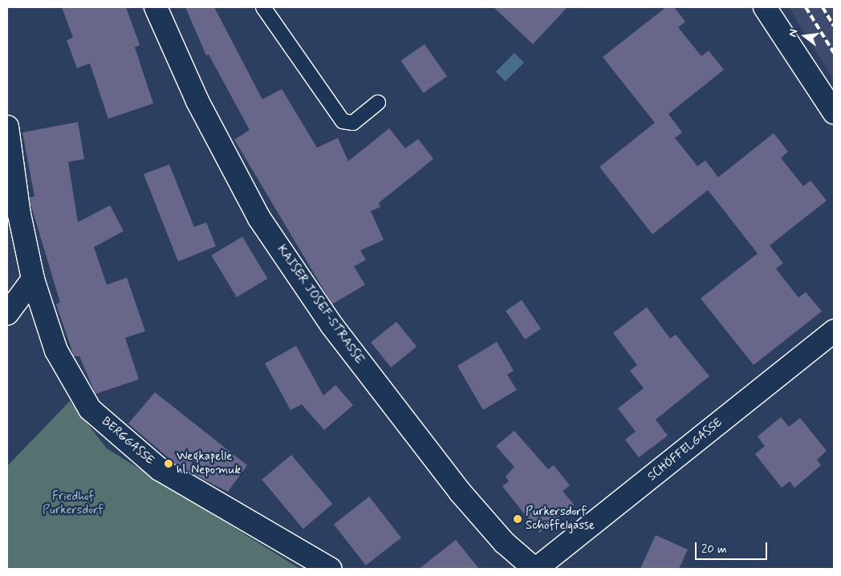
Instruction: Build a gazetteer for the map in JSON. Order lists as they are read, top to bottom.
{
  "streets": {
    "street": ["KAISER JOSEF-STRASSE", "BERGGASSE", "SCHÖFFELGASSE"]
  },
  "crossings": [
    ["KAISER JOSEF-STRASSE", "SCHÖFFELGASSE"]
  ],
  "parks": ["Friedhof Purkersdorf"],
  "places": ["Wegkapelle hl. Nepomuk", "Purkersdorf Schöffelgasse"],
  "scale_bar": "20 m",
  "north": "left"
}
